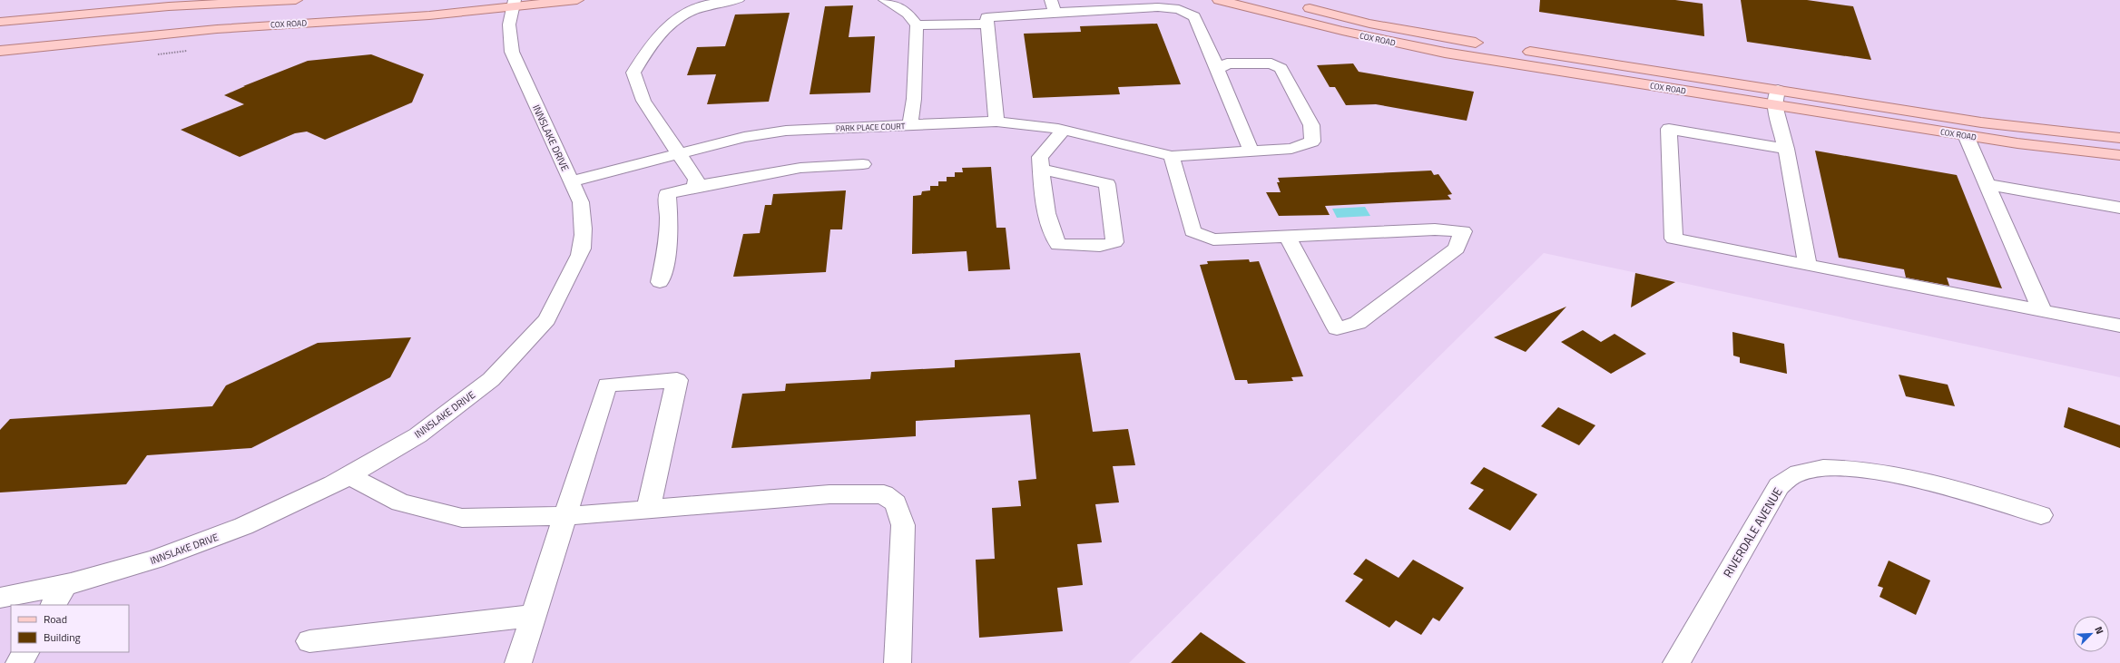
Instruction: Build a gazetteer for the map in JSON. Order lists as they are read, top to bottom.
{
  "streets": {
    "main road": ["COX ROAD"],
    "street": ["PARK PLACE COURT", "INNSLAKE DRIVE", "RIVERDALE AVENUE"]
  },
  "crossings": [
    ["COX ROAD", "INNSLAKE DRIVE"],
    ["PARK PLACE COURT", "INNSLAKE DRIVE"]
  ],
  "legend": ["Road", "Building"],
  "north": "top right"
}
